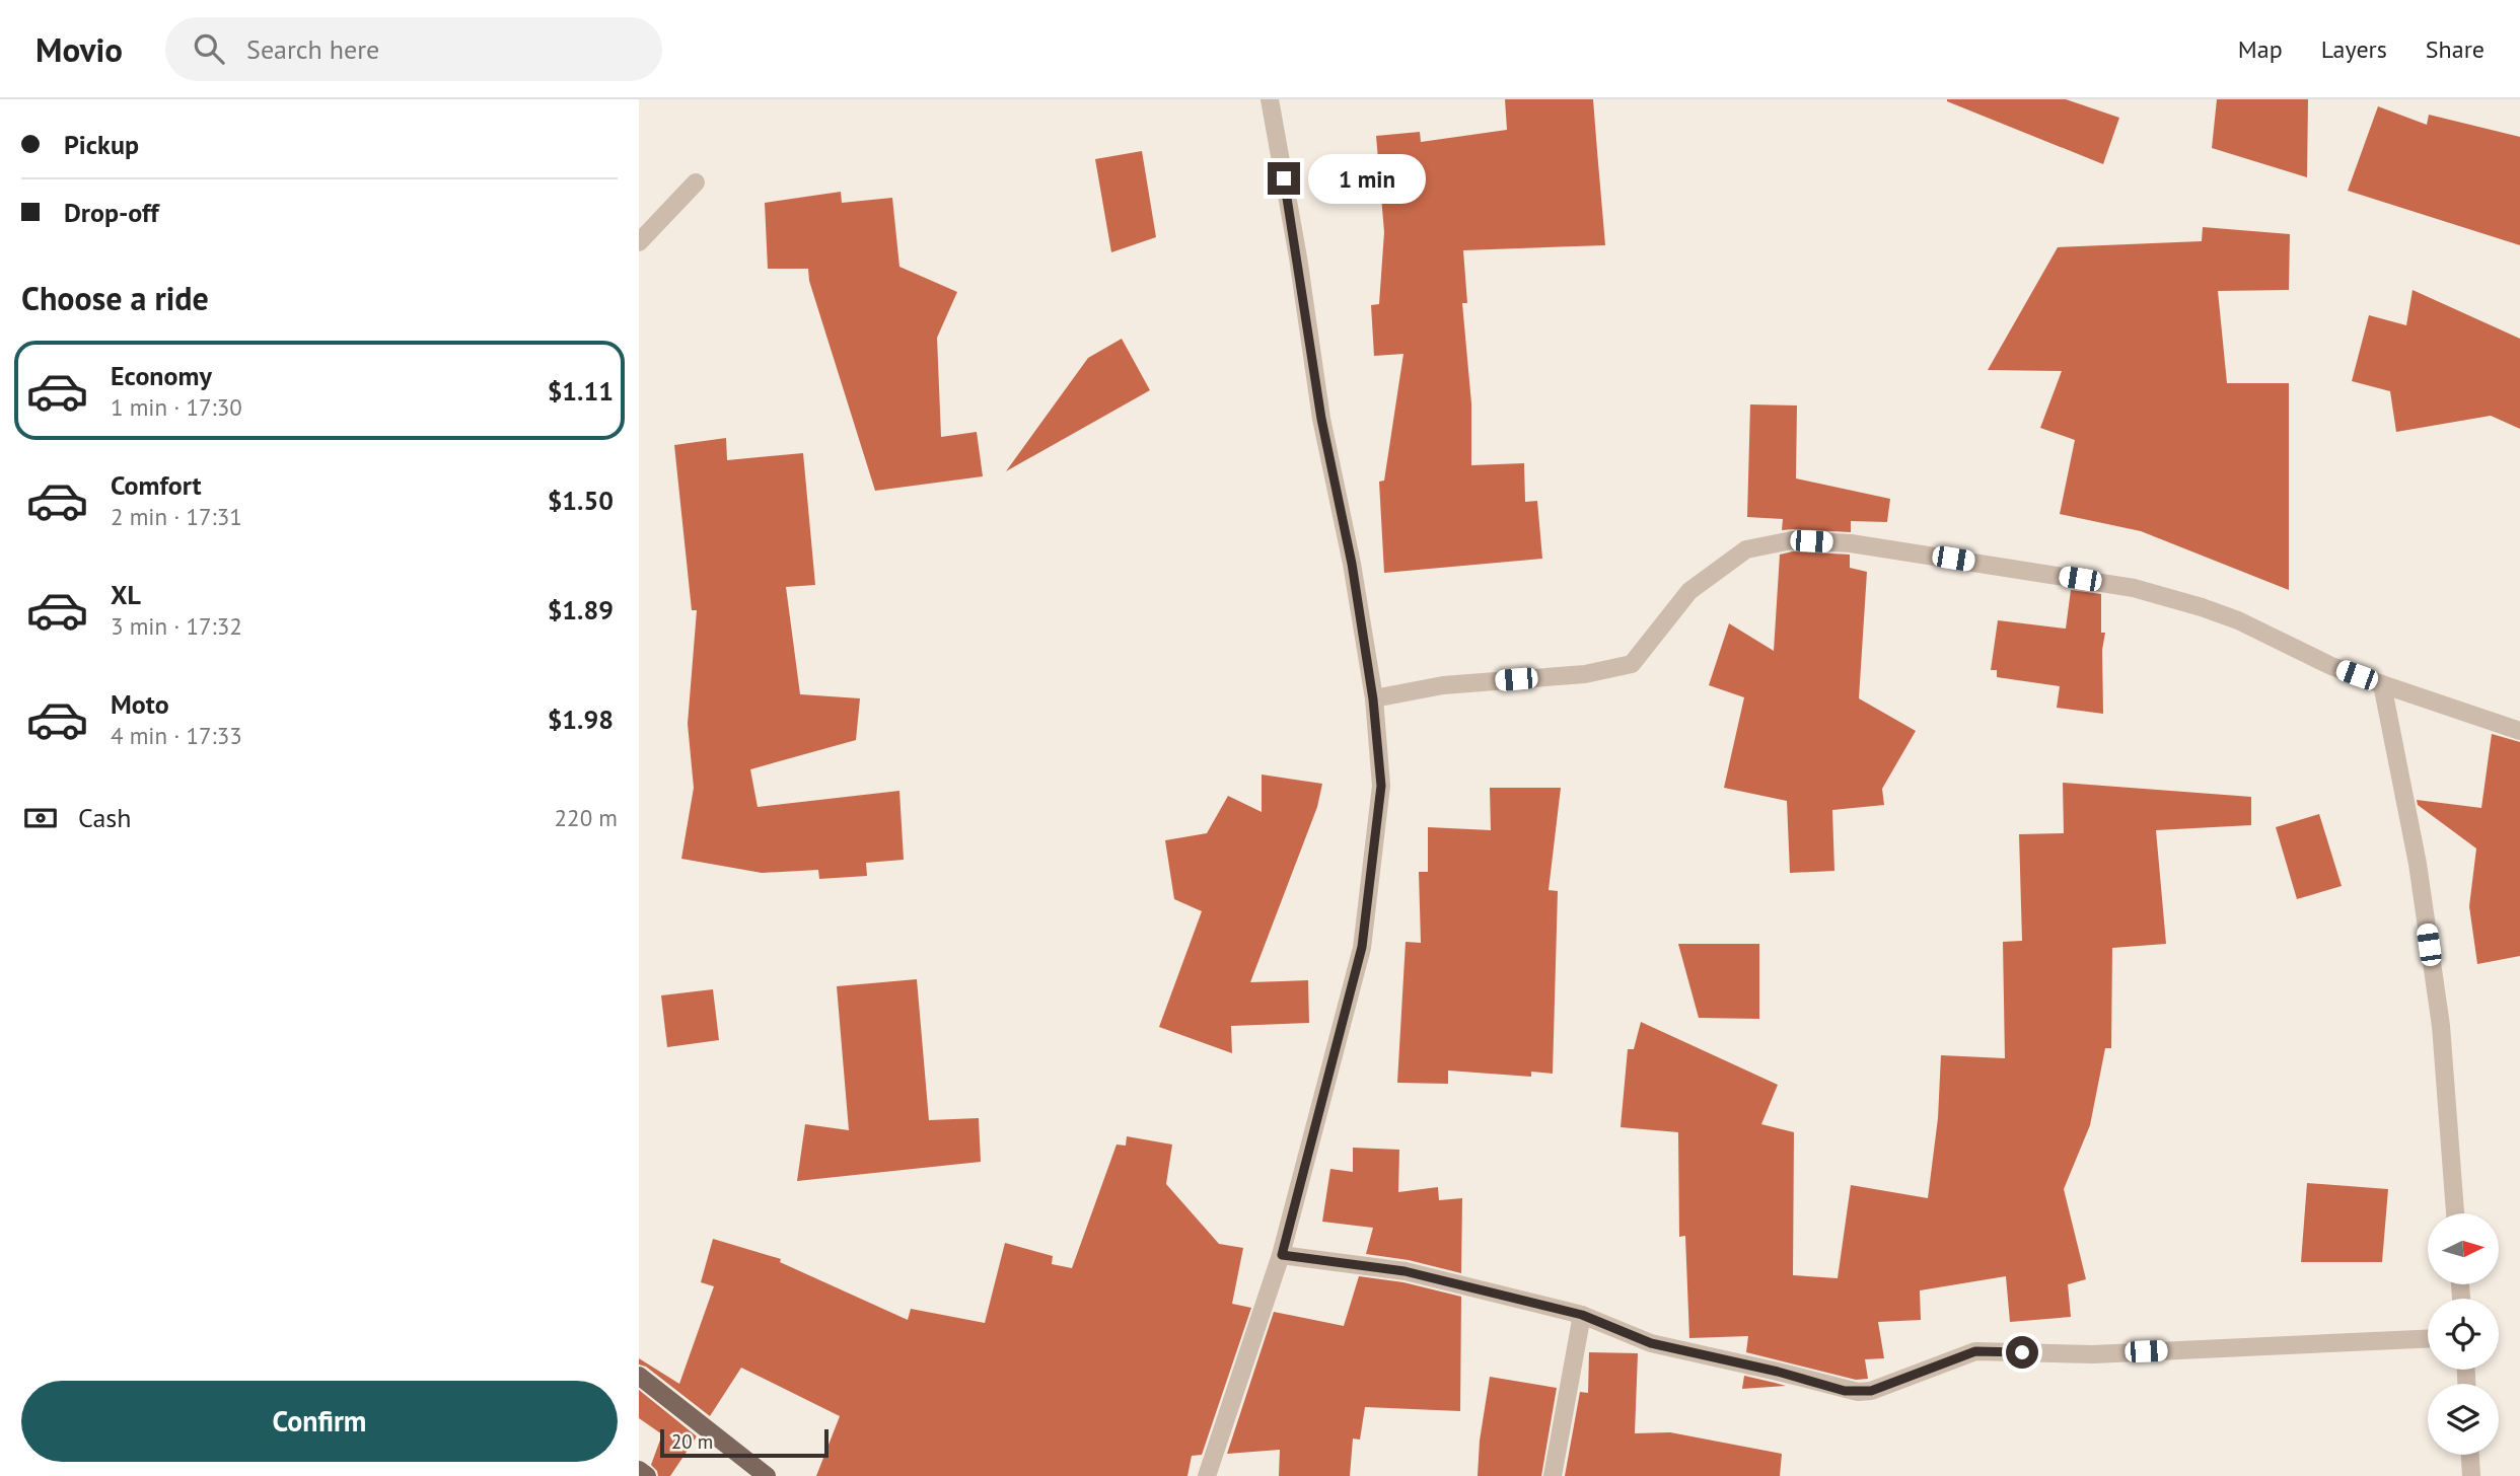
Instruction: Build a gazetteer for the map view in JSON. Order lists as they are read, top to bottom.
{
  "scale_bar": "20 m",
  "north": "right",
  "page": {
    "header": "Movio",
    "search": "Search here",
    "nav": ["Map", "Layers", "Share"],
    "banner": ["Pickup", "Drop-off"],
    "bubble": "1 min",
    "heading": "Choose a ride",
    "list": [
      {
        "name": "Economy",
        "note": "1 min · 17:30",
        "value": "$1.11"
      },
      {
        "name": "Comfort",
        "note": "2 min · 17:31",
        "value": "$1.50"
      },
      {
        "name": "XL",
        "note": "3 min · 17:32",
        "value": "$1.89"
      },
      {
        "name": "Moto",
        "note": "4 min · 17:33",
        "value": "$1.98"
      }
    ],
    "pay": ["Cash", "220 m"],
    "buttons": "Confirm",
    "scale": "20 m"
  }
}
